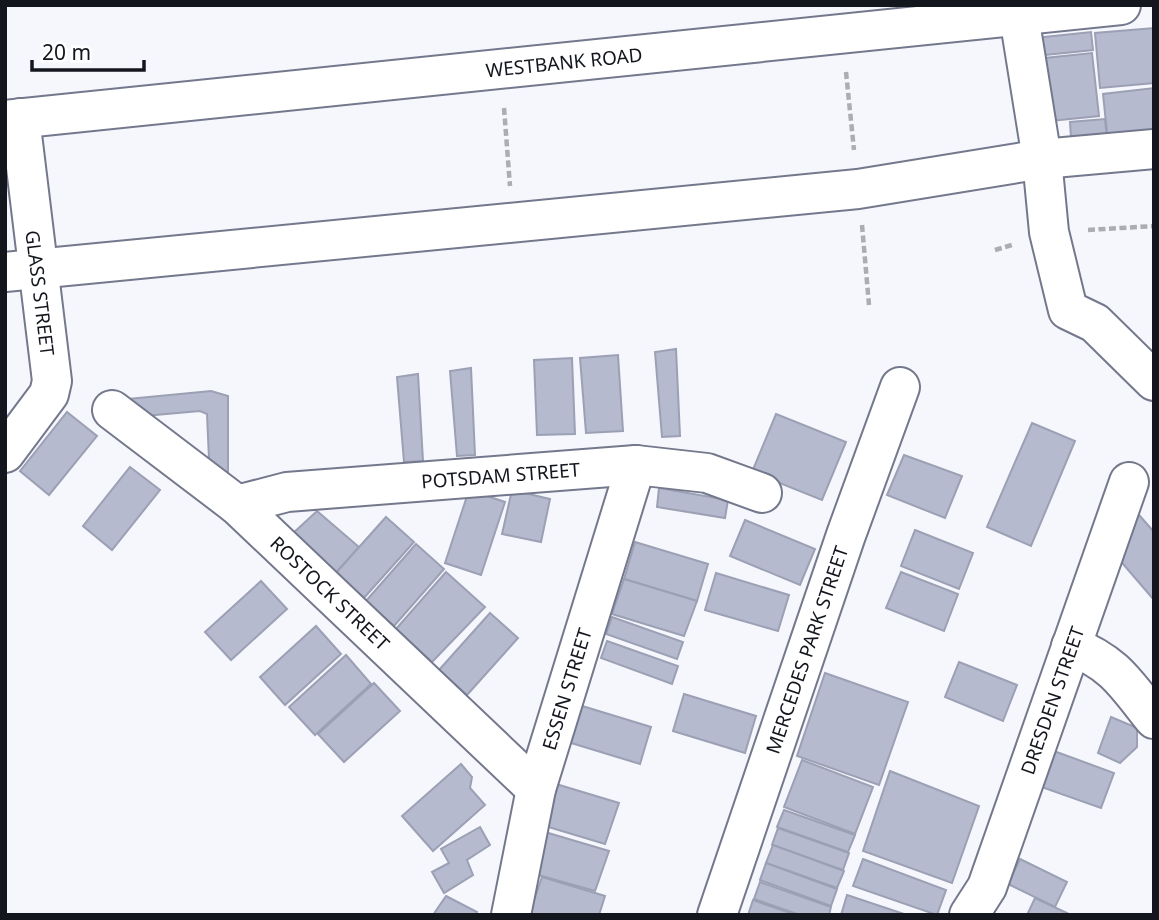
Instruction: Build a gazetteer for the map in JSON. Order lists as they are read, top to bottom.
{
  "streets": {
    "street": [
      "WESTBANK ROAD",
      "GLASS STREET",
      "POTSDAM STREET",
      "ROSTOCK STREET",
      "MERCEDES PARK STREET",
      "ESSEN STREET",
      "DRESDEN STREET"
    ]
  },
  "crossings": [
    ["WESTBANK ROAD", "GLASS STREET"],
    ["POTSDAM STREET", "ROSTOCK STREET"],
    ["POTSDAM STREET", "ESSEN STREET"],
    ["ROSTOCK STREET", "ESSEN STREET"]
  ],
  "scale_bar": "20 m"
}
